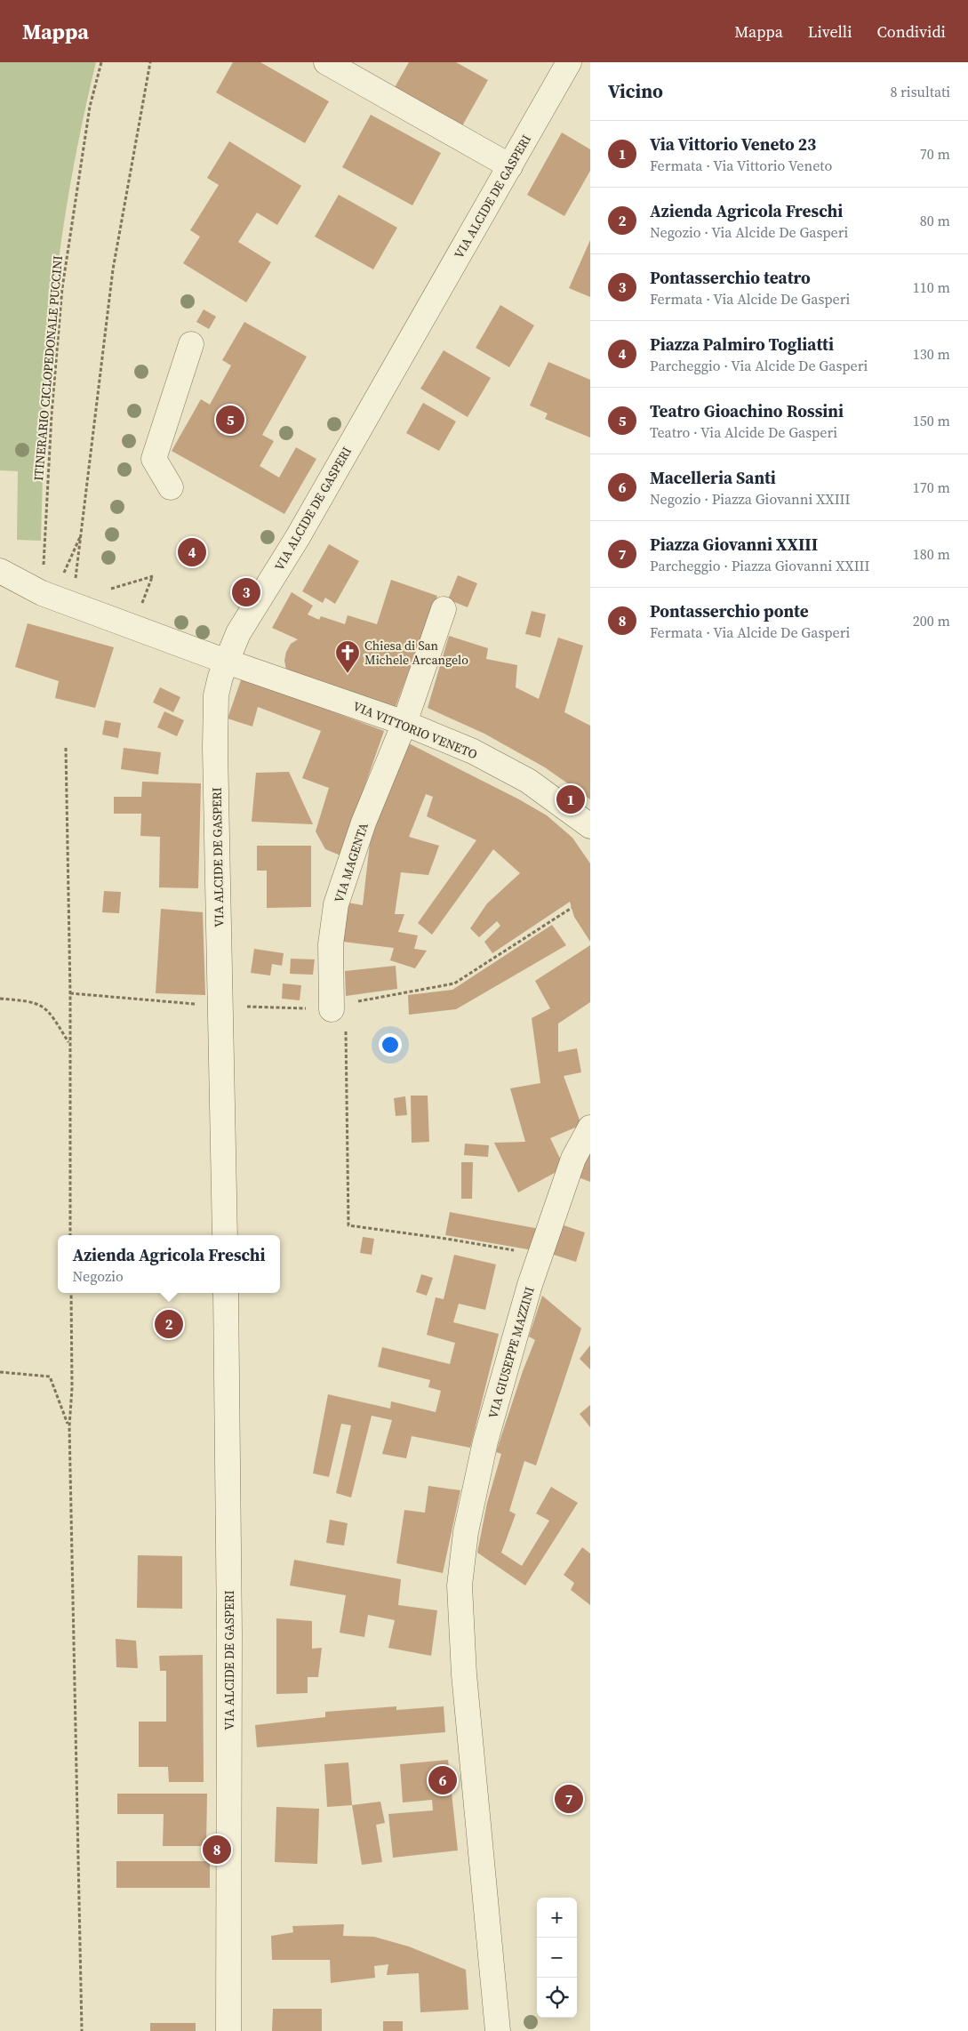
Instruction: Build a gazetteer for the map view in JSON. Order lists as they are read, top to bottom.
{
  "streets": {
    "street": [
      "VIA ALCIDE DE GASPERI",
      "VIA VITTORIO VENETO",
      "VIA MAGENTA",
      "VIA GIUSEPPE MAZZINI"
    ],
    "path": ["ITINERARIO CICLOPEDONALE PUCCINI"]
  },
  "crossings": [
    ["VIA ALCIDE DE GASPERI", "VIA VITTORIO VENETO"],
    ["VIA VITTORIO VENETO", "VIA MAGENTA"]
  ],
  "places": {
    "church": ["Chiesa di San Michele Arcangelo"]
  },
  "page": {
    "header": "Mappa",
    "nav": ["Mappa", "Livelli", "Condividi"],
    "heading": ["Vicino", "8 risultati"],
    "list": [
      {
        "mark": "1",
        "name": "Via Vittorio Veneto 23",
        "note": "Fermata · Via Vittorio Veneto",
        "value": "70 m"
      },
      {
        "mark": "2",
        "name": "Azienda Agricola Freschi",
        "note": "Negozio · Via Alcide De Gasperi",
        "value": "80 m"
      },
      {
        "mark": "3",
        "name": "Pontasserchio teatro",
        "note": "Fermata · Via Alcide De Gasperi",
        "value": "110 m"
      },
      {
        "mark": "4",
        "name": "Piazza Palmiro Togliatti",
        "note": "Parcheggio · Via Alcide De Gasperi",
        "value": "130 m"
      },
      {
        "mark": "5",
        "name": "Teatro Gioachino Rossini",
        "note": "Teatro · Via Alcide De Gasperi",
        "value": "150 m"
      },
      {
        "mark": "6",
        "name": "Macelleria Santi",
        "note": "Negozio · Piazza Giovanni XXIII",
        "value": "170 m"
      },
      {
        "mark": "7",
        "name": "Piazza Giovanni XXIII",
        "note": "Parcheggio · Piazza Giovanni XXIII",
        "value": "180 m"
      },
      {
        "mark": "8",
        "name": "Pontasserchio ponte",
        "note": "Fermata · Via Alcide De Gasperi",
        "value": "200 m"
      }
    ],
    "pins": [
      "5",
      "4",
      "3",
      "1",
      "2",
      "6",
      "7",
      "8"
    ],
    "popup": ["Azienda Agricola Freschi", "Negozio"],
    "map_buttons": ["+", "−"]
  }
}
